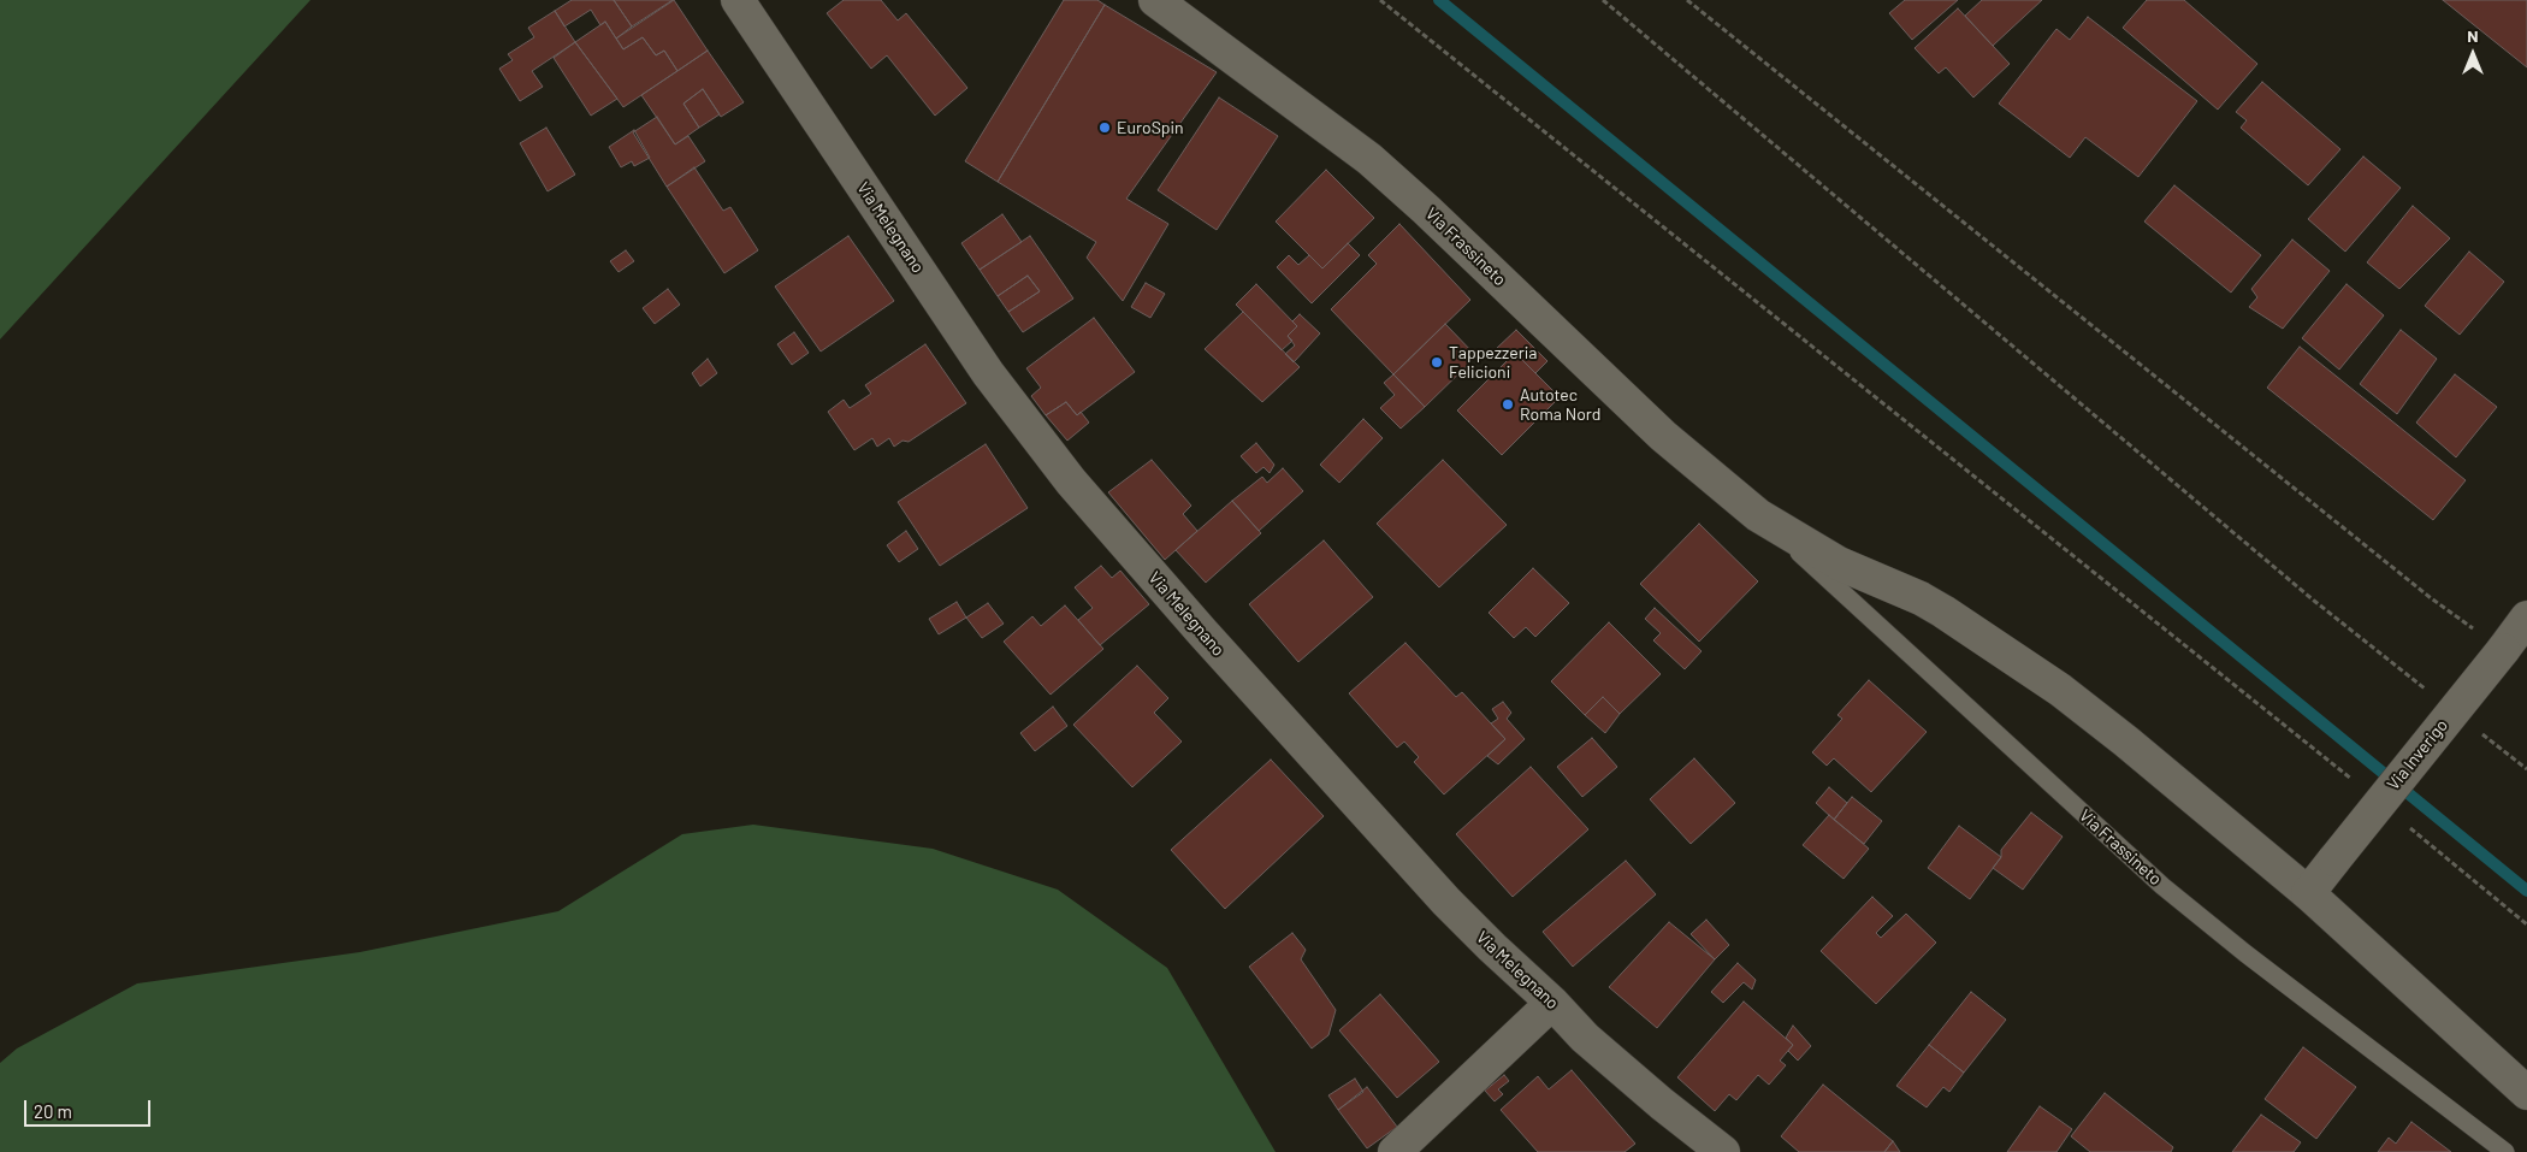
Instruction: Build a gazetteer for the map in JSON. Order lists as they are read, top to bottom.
{
  "streets": {
    "street": ["Via Melegnano", "Via Frassineto", "Via Inverigo"]
  },
  "crossings": [
    ["Via Frassineto", "Via Inverigo"]
  ],
  "places": ["EuroSpin", "Tappezzeria Felicioni", "Autotec Roma Nord"],
  "scale_bar": "20 m",
  "north": "top"
}
